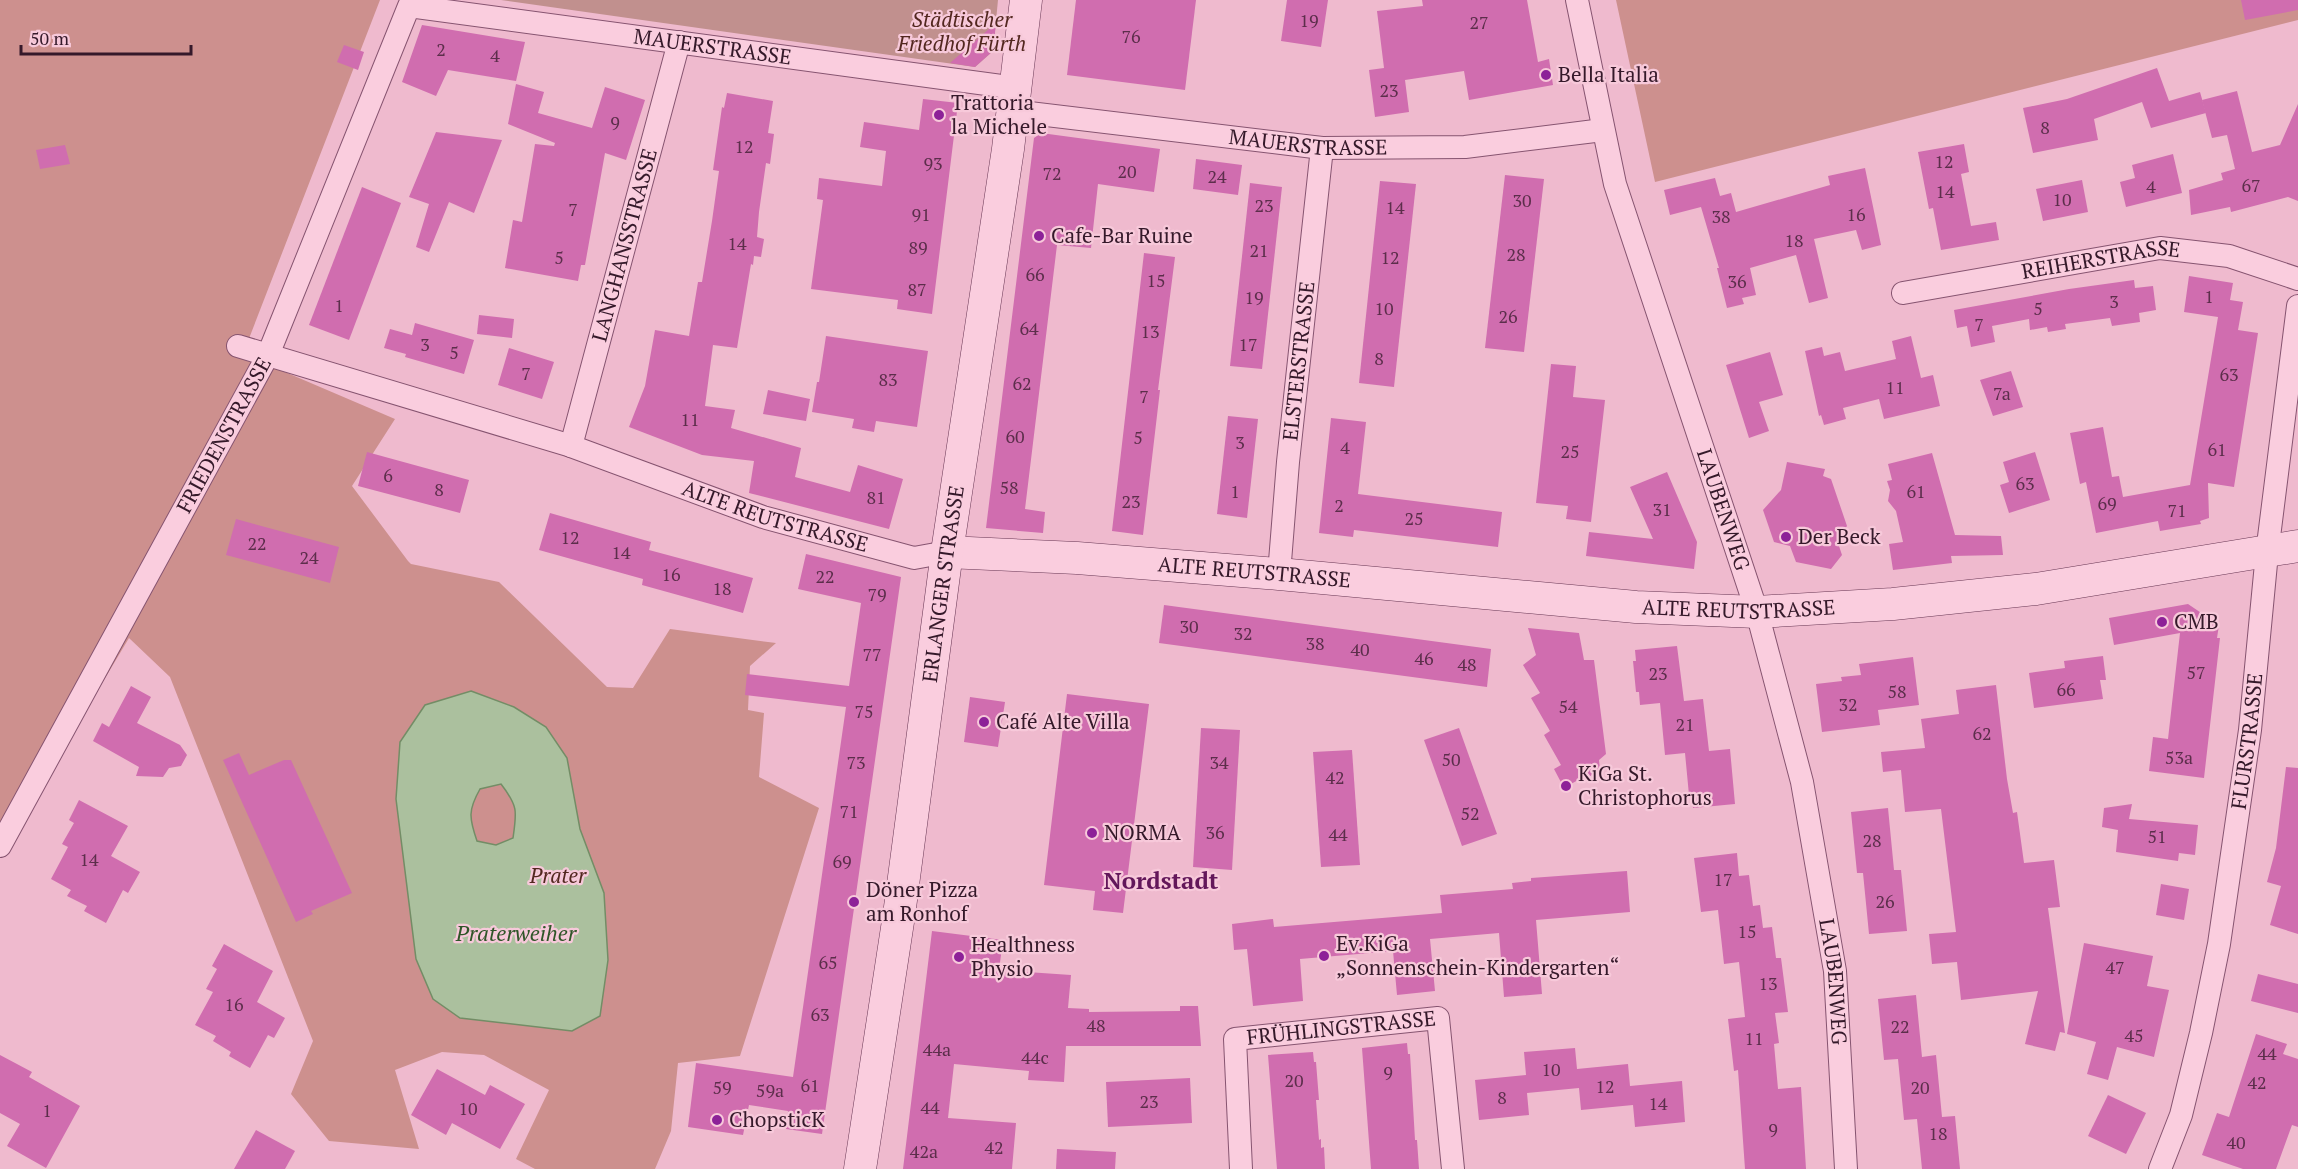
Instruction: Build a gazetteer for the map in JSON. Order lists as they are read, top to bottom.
{
  "streets": {
    "main road": ["ALTE REUTSTRASSE", "ERLANGER STRASSE"],
    "street": [
      "MAUERSTRASSE",
      "LANGHANSSTRASSE",
      "REIHERSTRASSE",
      "ELSTERSTRASSE",
      "FRIEDENSTRASSE",
      "LAUBENWEG",
      "FLURSTRASSE",
      "FRÜHLINGSTRASSE"
    ]
  },
  "crossings": [
    ["MAUERSTRASSE", "LANGHANSSTRASSE"],
    ["MAUERSTRASSE", "ELSTERSTRASSE"],
    ["MAUERSTRASSE", "FRIEDENSTRASSE"],
    ["MAUERSTRASSE", "LAUBENWEG"],
    ["MAUERSTRASSE", "ERLANGER STRASSE"],
    ["LANGHANSSTRASSE", "ALTE REUTSTRASSE"],
    ["ELSTERSTRASSE", "ALTE REUTSTRASSE"],
    ["FRIEDENSTRASSE", "ALTE REUTSTRASSE"],
    ["LAUBENWEG", "ALTE REUTSTRASSE"],
    ["ALTE REUTSTRASSE", "ERLANGER STRASSE"],
    ["ALTE REUTSTRASSE", "FLURSTRASSE"]
  ],
  "districts": ["Nordstadt"],
  "water": ["Praterweiher"],
  "parks": ["Städtischer Friedhof Fürth", "Prater"],
  "places": [
    "Bella Italia",
    "Trattoria la Michele",
    "Cafe-Bar Ruine",
    "Der Beck",
    "CMB",
    "Café Alte Villa",
    "KiGa St. Christophorus",
    "NORMA",
    "Döner Pizza am Ronhof",
    "Ev.KiGa „Sonnenschein-Kindergarten“",
    "Healthness Physio",
    "ChopsticK"
  ],
  "house_numbers": [
    "19",
    "27",
    "76",
    "2",
    "4",
    "23",
    "9",
    "8",
    "12",
    "12",
    "93",
    "20",
    "72",
    "24",
    "67",
    "4",
    "14",
    "10",
    "30",
    "23",
    "14",
    "7",
    "91",
    "16",
    "38",
    "18",
    "14",
    "89",
    "21",
    "28",
    "5",
    "12",
    "66",
    "15",
    "36",
    "87",
    "1",
    "19",
    "3",
    "1",
    "10",
    "5",
    "26",
    "7",
    "64",
    "13",
    "3",
    "17",
    "5",
    "8",
    "7",
    "63",
    "83",
    "62",
    "11",
    "7a",
    "7",
    "11",
    "60",
    "5",
    "3",
    "4",
    "61",
    "25",
    "6",
    "63",
    "58",
    "8",
    "1",
    "61",
    "81",
    "23",
    "69",
    "2",
    "31",
    "71",
    "25",
    "12",
    "22",
    "14",
    "24",
    "16",
    "22",
    "18",
    "79",
    "30",
    "32",
    "38",
    "40",
    "77",
    "46",
    "48",
    "57",
    "23",
    "66",
    "58",
    "32",
    "54",
    "75",
    "21",
    "62",
    "53a",
    "50",
    "73",
    "34",
    "42",
    "71",
    "52",
    "36",
    "44",
    "51",
    "28",
    "14",
    "69",
    "17",
    "26",
    "15",
    "65",
    "47",
    "13",
    "16",
    "63",
    "48",
    "22",
    "45",
    "11",
    "44a",
    "44",
    "44c",
    "10",
    "9",
    "20",
    "42",
    "61",
    "12",
    "59",
    "20",
    "59a",
    "8",
    "23",
    "14",
    "44",
    "10",
    "1",
    "9",
    "18",
    "40",
    "42",
    "42a"
  ],
  "scale_bar": "50 m"
}
